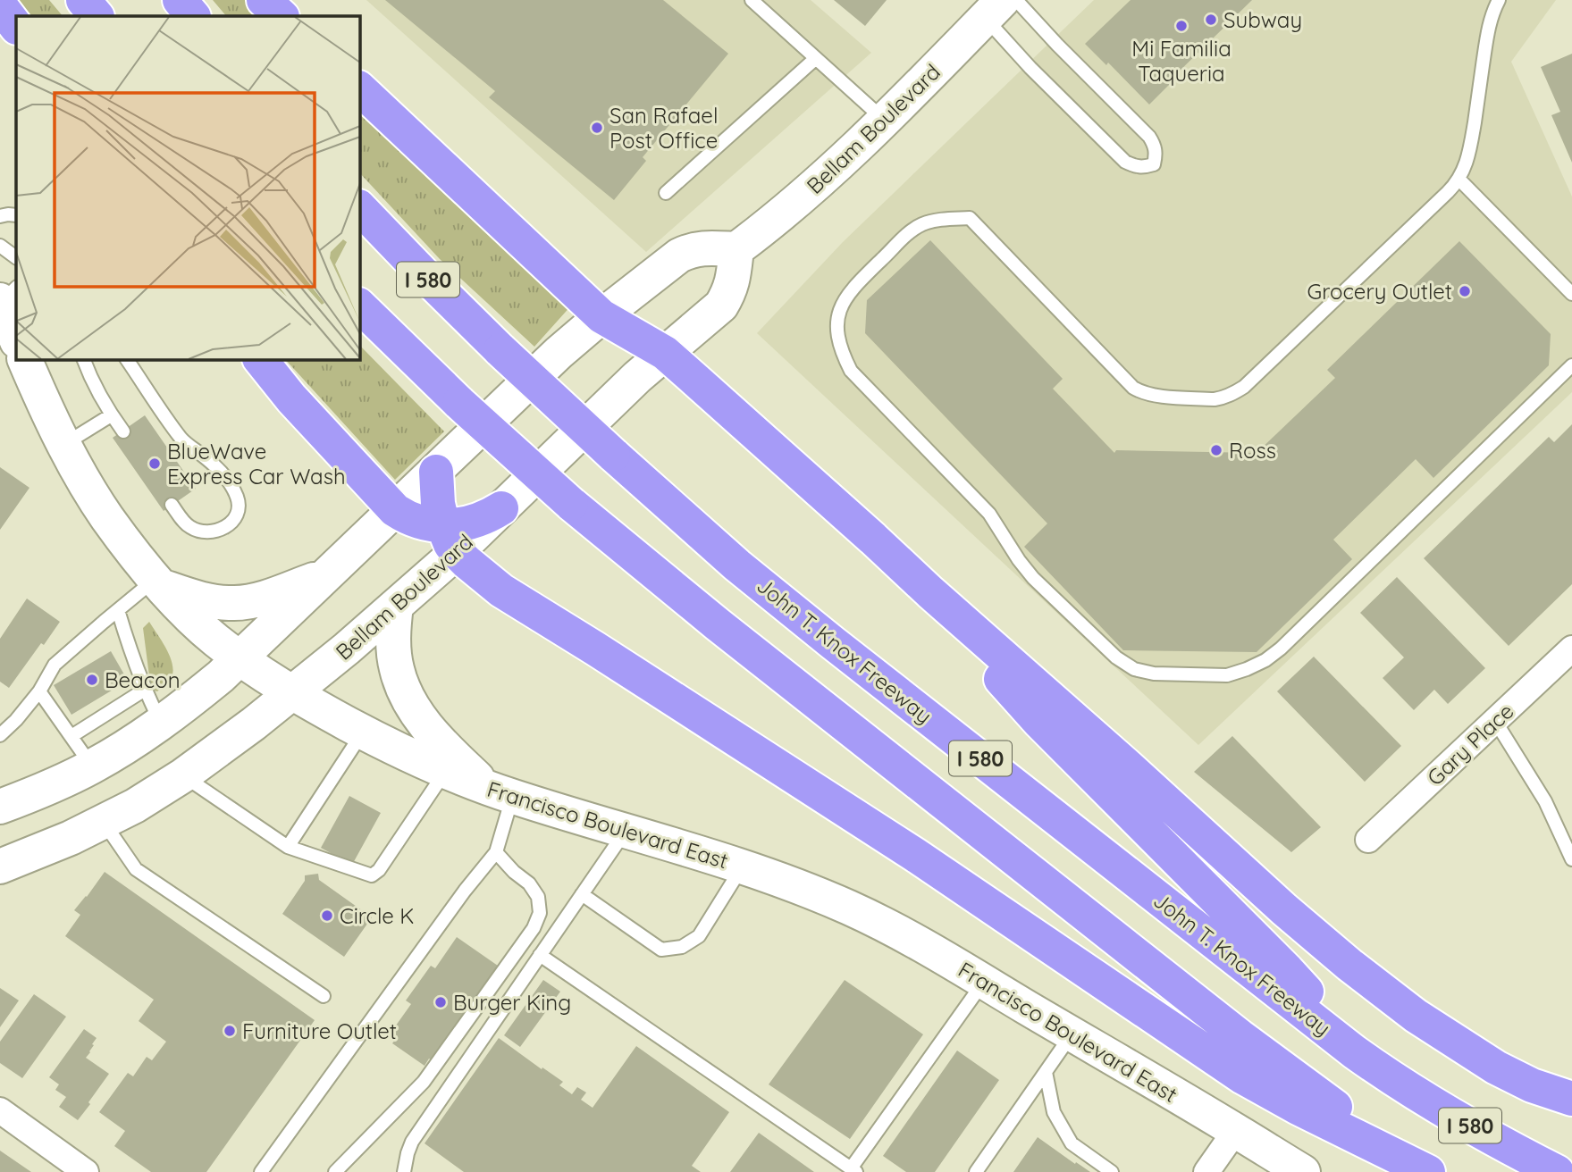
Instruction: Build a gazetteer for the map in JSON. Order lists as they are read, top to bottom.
{
  "streets": {
    "highway": ["I 580", "John T. Knox Freeway"],
    "main road": ["Bellam Boulevard", "Francisco Boulevard East"],
    "street": ["Gary Place"]
  },
  "crossings": [
    ["Bellam Boulevard", "Francisco Boulevard East"]
  ],
  "places": [
    "Subway",
    "Mi Familia Taqueria",
    "San Rafael Post Office",
    "Grocery Outlet",
    "Ross",
    "BlueWave Express Car Wash",
    "Beacon",
    "Circle K",
    "Burger King",
    "Furniture Outlet"
  ]
}
